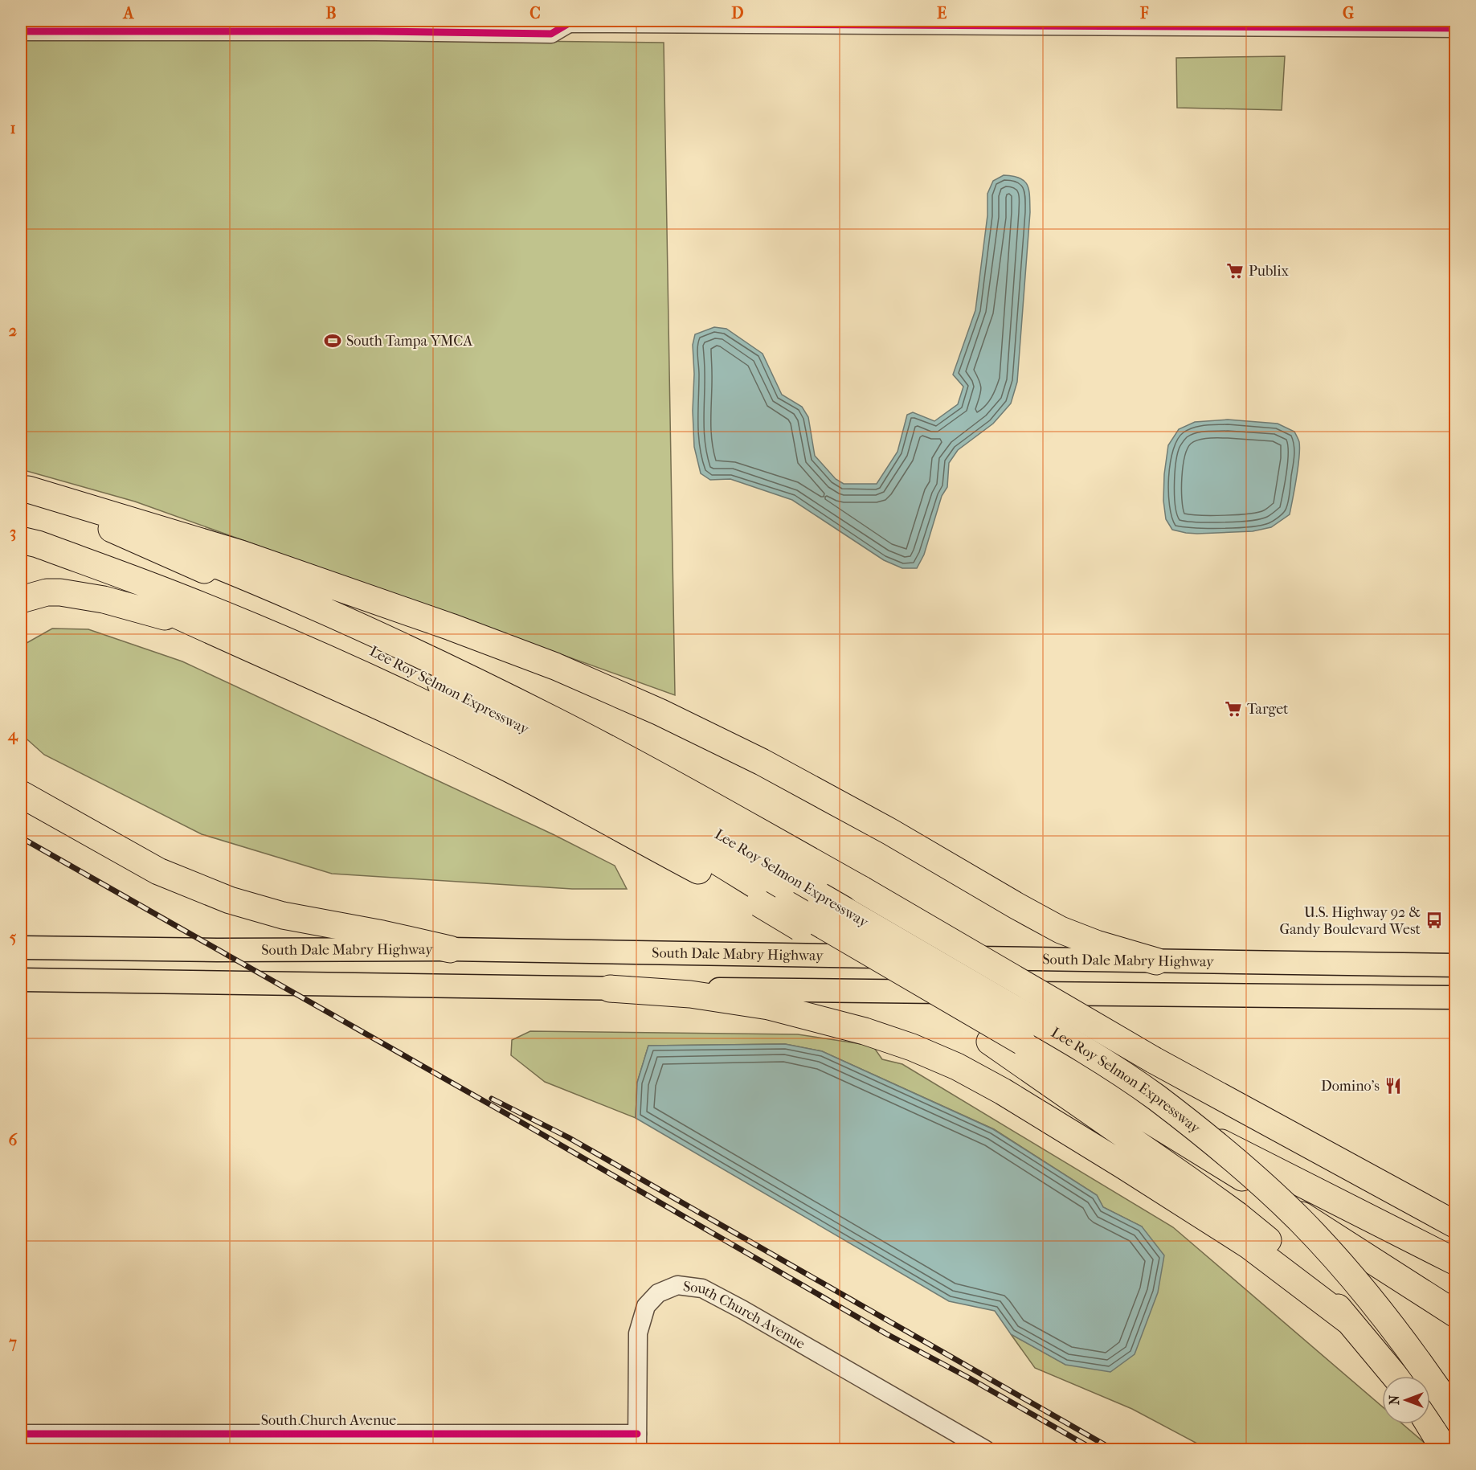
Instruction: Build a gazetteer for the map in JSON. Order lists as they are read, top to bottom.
{
  "streets": {
    "highway": ["Lee Roy Selmon Expressway"],
    "main road": ["South Dale Mabry Highway"],
    "street": ["South Church Avenue"]
  },
  "places": {
    "supermarket": ["Publix", "Target"],
    "sports": ["South Tampa YMCA"],
    "bus stop": ["U.S. Highway 92 & Gandy Boulevard West"],
    "restaurant": ["Domino's"]
  },
  "north": "left",
  "grid": {
    "columns": [
      "A",
      "B",
      "C",
      "D",
      "E",
      "F",
      "G"
    ],
    "rows": [
      "1",
      "2",
      "3",
      "4",
      "5",
      "6",
      "7"
    ]
  }
}
